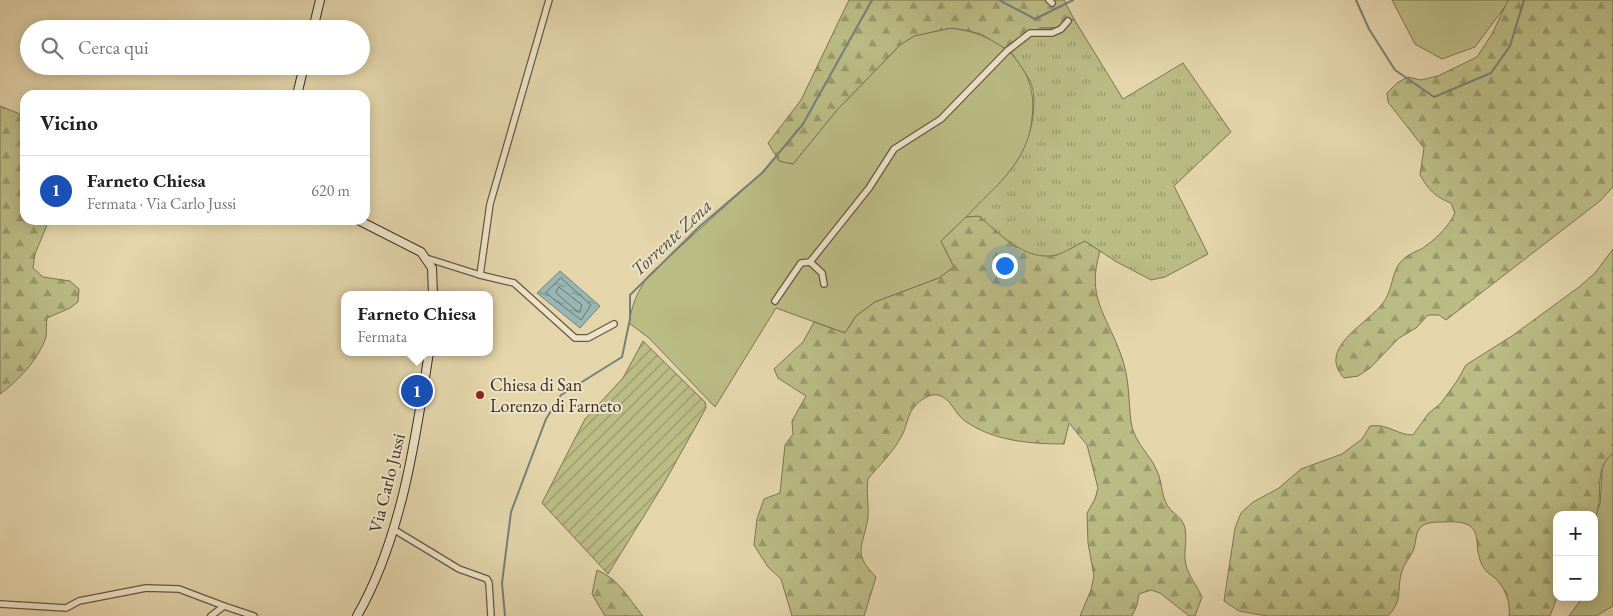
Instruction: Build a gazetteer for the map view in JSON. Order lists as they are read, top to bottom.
{
  "streets": {
    "street": ["Via Carlo Jussi"]
  },
  "water": ["Torrente Zena"],
  "places": ["Chiesa di San Lorenzo di Farneto"],
  "page": {
    "search": "Cerca qui",
    "heading": "Vicino",
    "list": [
      {
        "mark": "1",
        "name": "Farneto Chiesa",
        "note": "Fermata · Via Carlo Jussi",
        "value": "620 m"
      }
    ],
    "popup": ["Farneto Chiesa", "Fermata"],
    "pins": "1",
    "map_buttons": ["+", "−"]
  }
}
